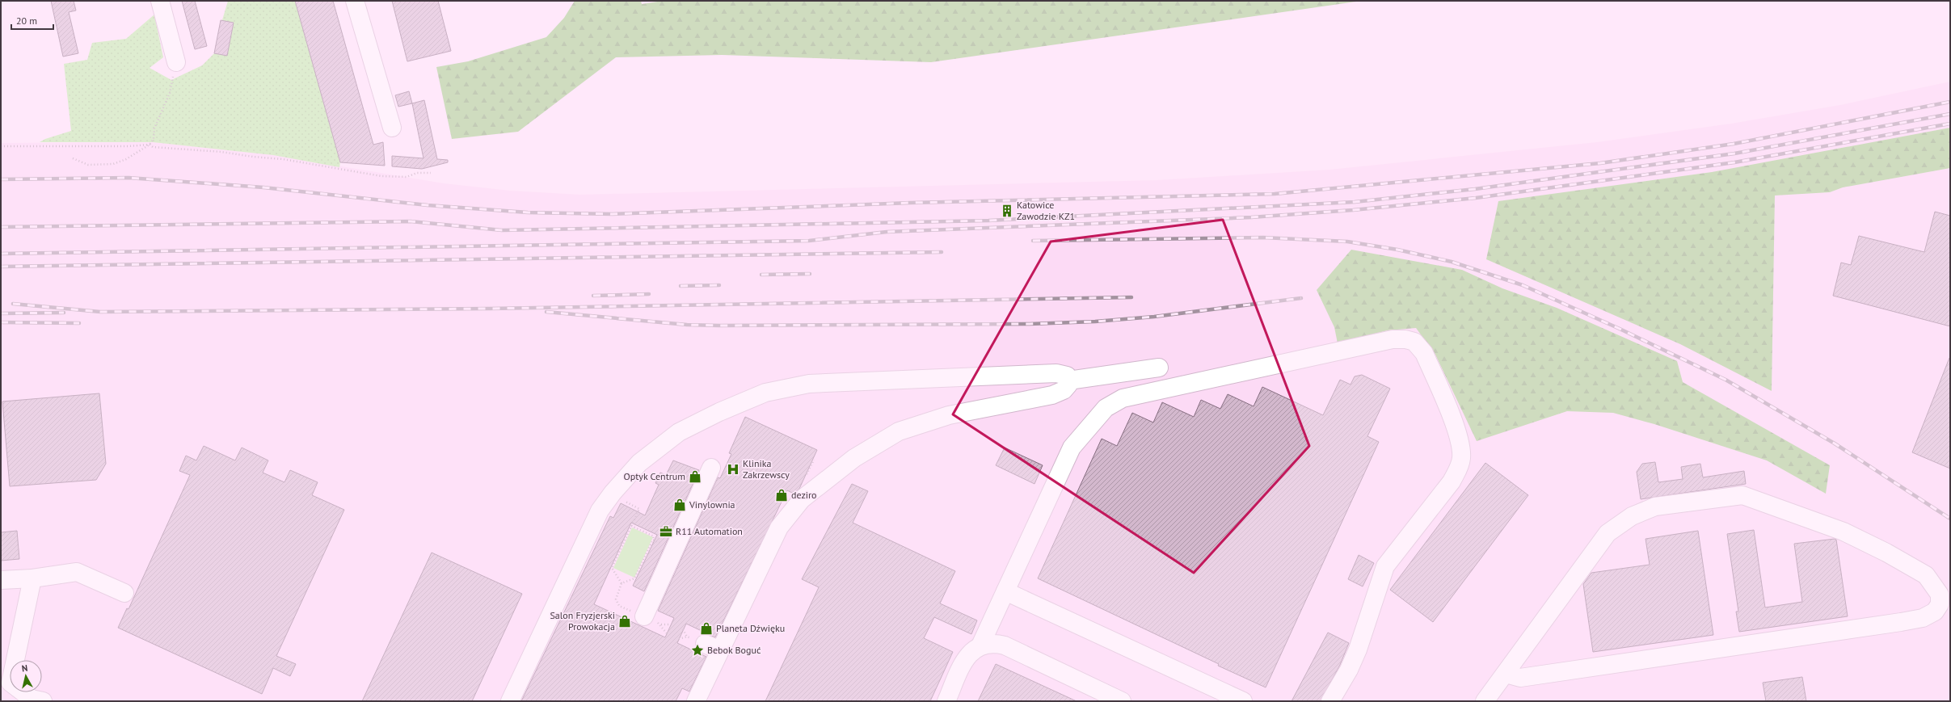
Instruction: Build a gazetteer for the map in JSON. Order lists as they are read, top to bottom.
{
  "places": {
    "building": ["Katowice Zawodzie KZ1"],
    "hospital": ["Klinika Zakrzewscy"],
    "shop": [
      "Optyk Centrum",
      "deziro",
      "Vinylownia",
      "Salon Fryzjerski Prowokacja",
      "Planeta Dźwięku"
    ],
    "office": ["R11 Automation"],
    "place": ["Bebok Boguć"]
  },
  "scale_bar": "20 m",
  "north": "top"
}
